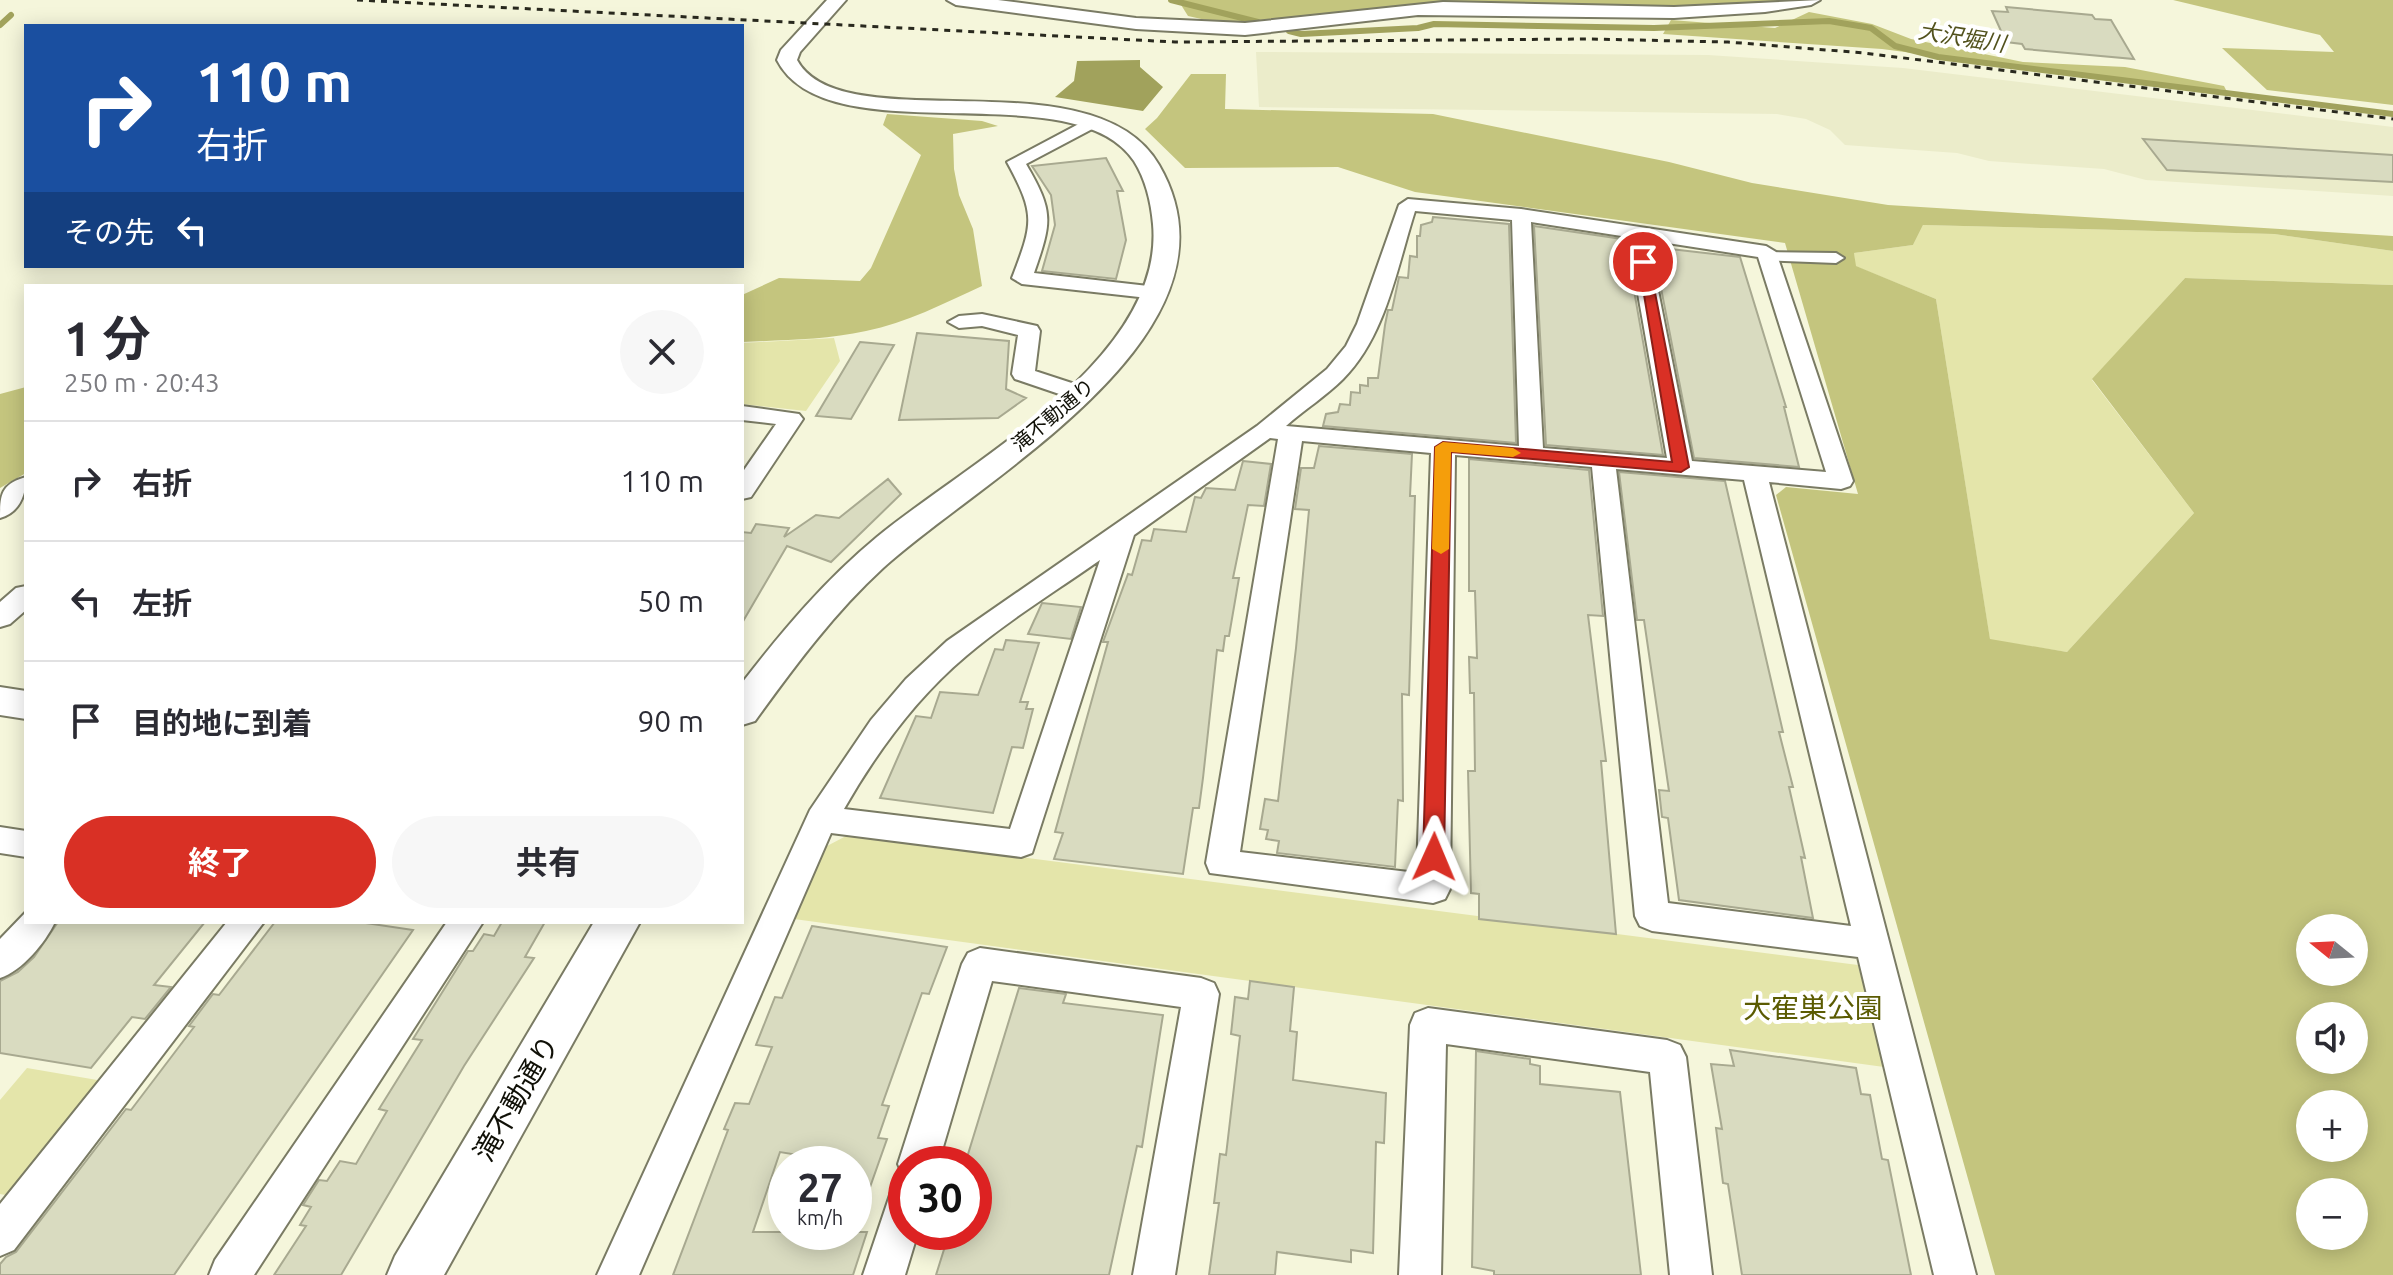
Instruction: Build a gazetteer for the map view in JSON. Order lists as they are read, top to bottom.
{
  "streets": {
    "street": ["滝不動通り"]
  },
  "water": ["大沢堀川"],
  "parks": ["大寉巣公園"],
  "north": "left",
  "page": {
    "turn": ["110 m", "右折"],
    "then": "その先",
    "heading": ["1 分", "250 m · 20:43"],
    "list": [
      {
        "name": "右折",
        "value": "110 m"
      },
      {
        "name": "左折",
        "value": "50 m"
      },
      {
        "name": "目的地に到着",
        "value": "90 m"
      }
    ],
    "buttons": ["終了", "共有"],
    "map_buttons": ["+", "−"],
    "speed": "27 km/h",
    "limit": "30"
  }
}
